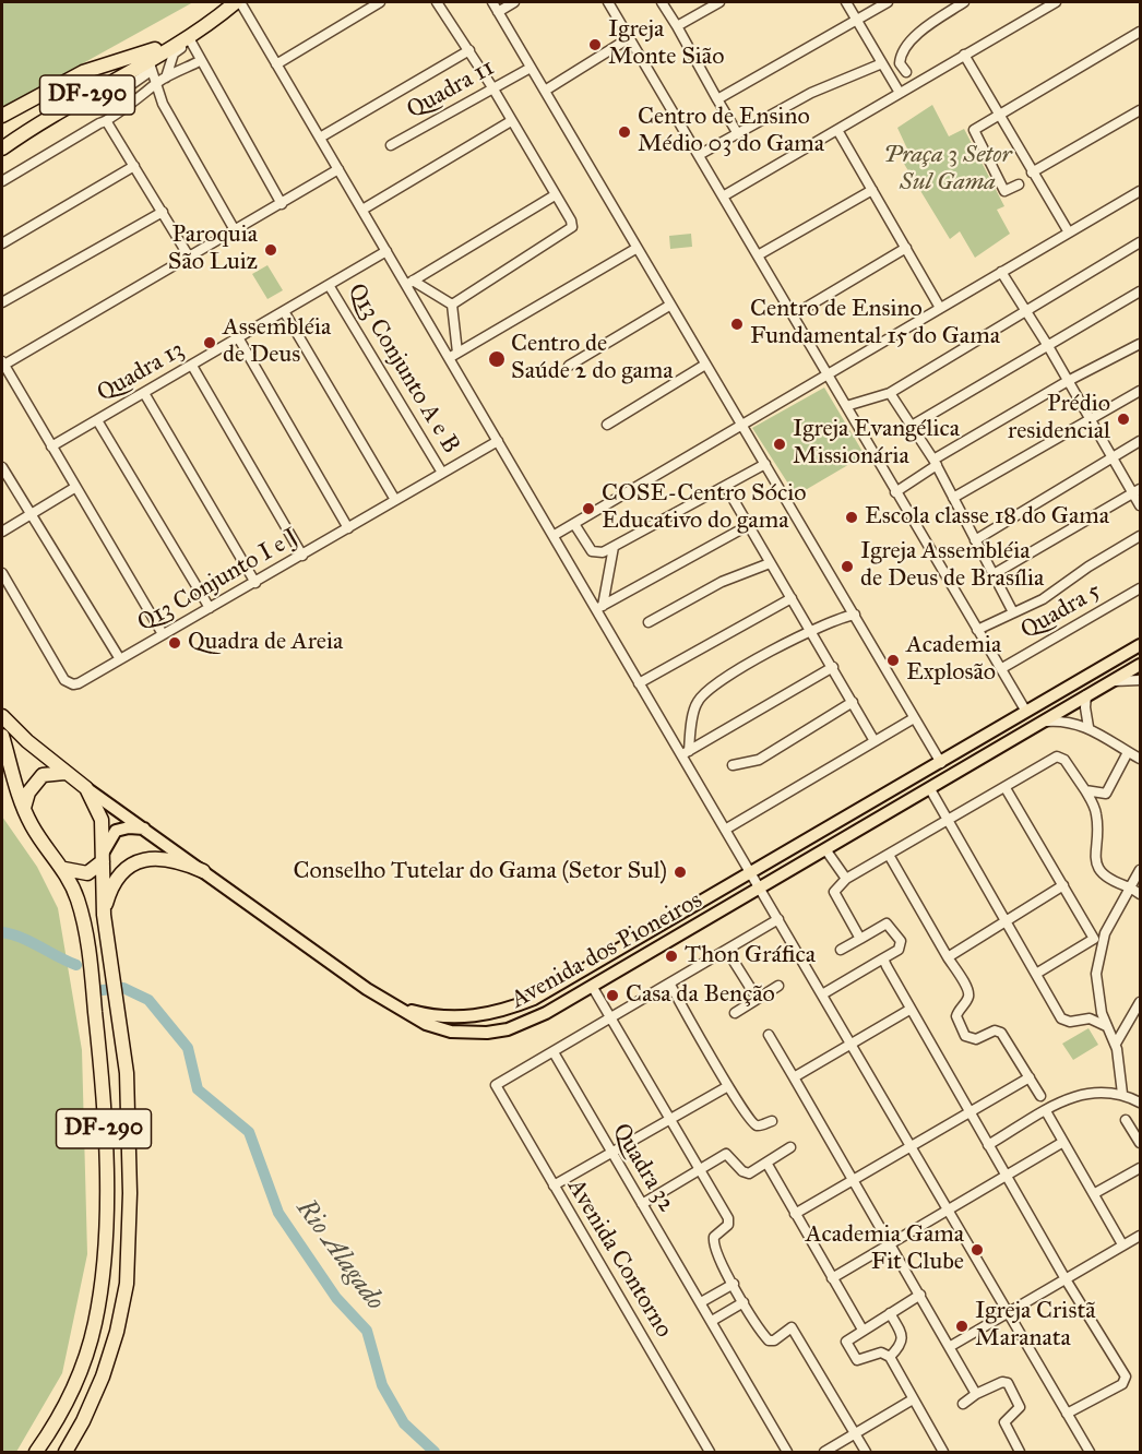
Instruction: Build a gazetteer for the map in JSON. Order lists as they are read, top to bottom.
{
  "streets": {
    "highway": ["DF-290"],
    "main road": ["Avenida dos Pioneiros"],
    "street": [
      "Quadra 11",
      "Q13 Conjunto A e B",
      "Quadra 13",
      "Q13 Conjunto I e J",
      "Quadra 5",
      "Quadra 32",
      "Avenida Contorno"
    ]
  },
  "crossings": [
    ["Q13 Conjunto A e B", "Quadra 13"],
    ["Q13 Conjunto A e B", "Q13 Conjunto I e J"],
    ["Quadra 32", "Avenida Contorno"]
  ],
  "water": ["Rio Alagado"],
  "parks": ["Praça 3 Setor Sul Gama"],
  "places": [
    "Igreja Monte Sião",
    "Centro de Ensino Médio 03 do Gama",
    "Paroquia São Luiz",
    "Centro de Ensino Fundamental 15 do Gama",
    "Assembléia de Deus",
    "Centro de Saúde 2 do gama",
    "Prédio residencial",
    "Igreja Evangélica Missionária",
    "COSE-Centro Sócio Educativo do gama",
    "Escola classe 18 do Gama",
    "Igreja Assembléia de Deus de Brasília",
    "Quadra de Areia",
    "Academia Explosão",
    "Conselho Tutelar do Gama (Setor Sul)",
    "Thon Gráfica",
    "Casa da Benção",
    "Academia Gama Fit Clube",
    "Igreja Cristã Maranata"
  ]
}
